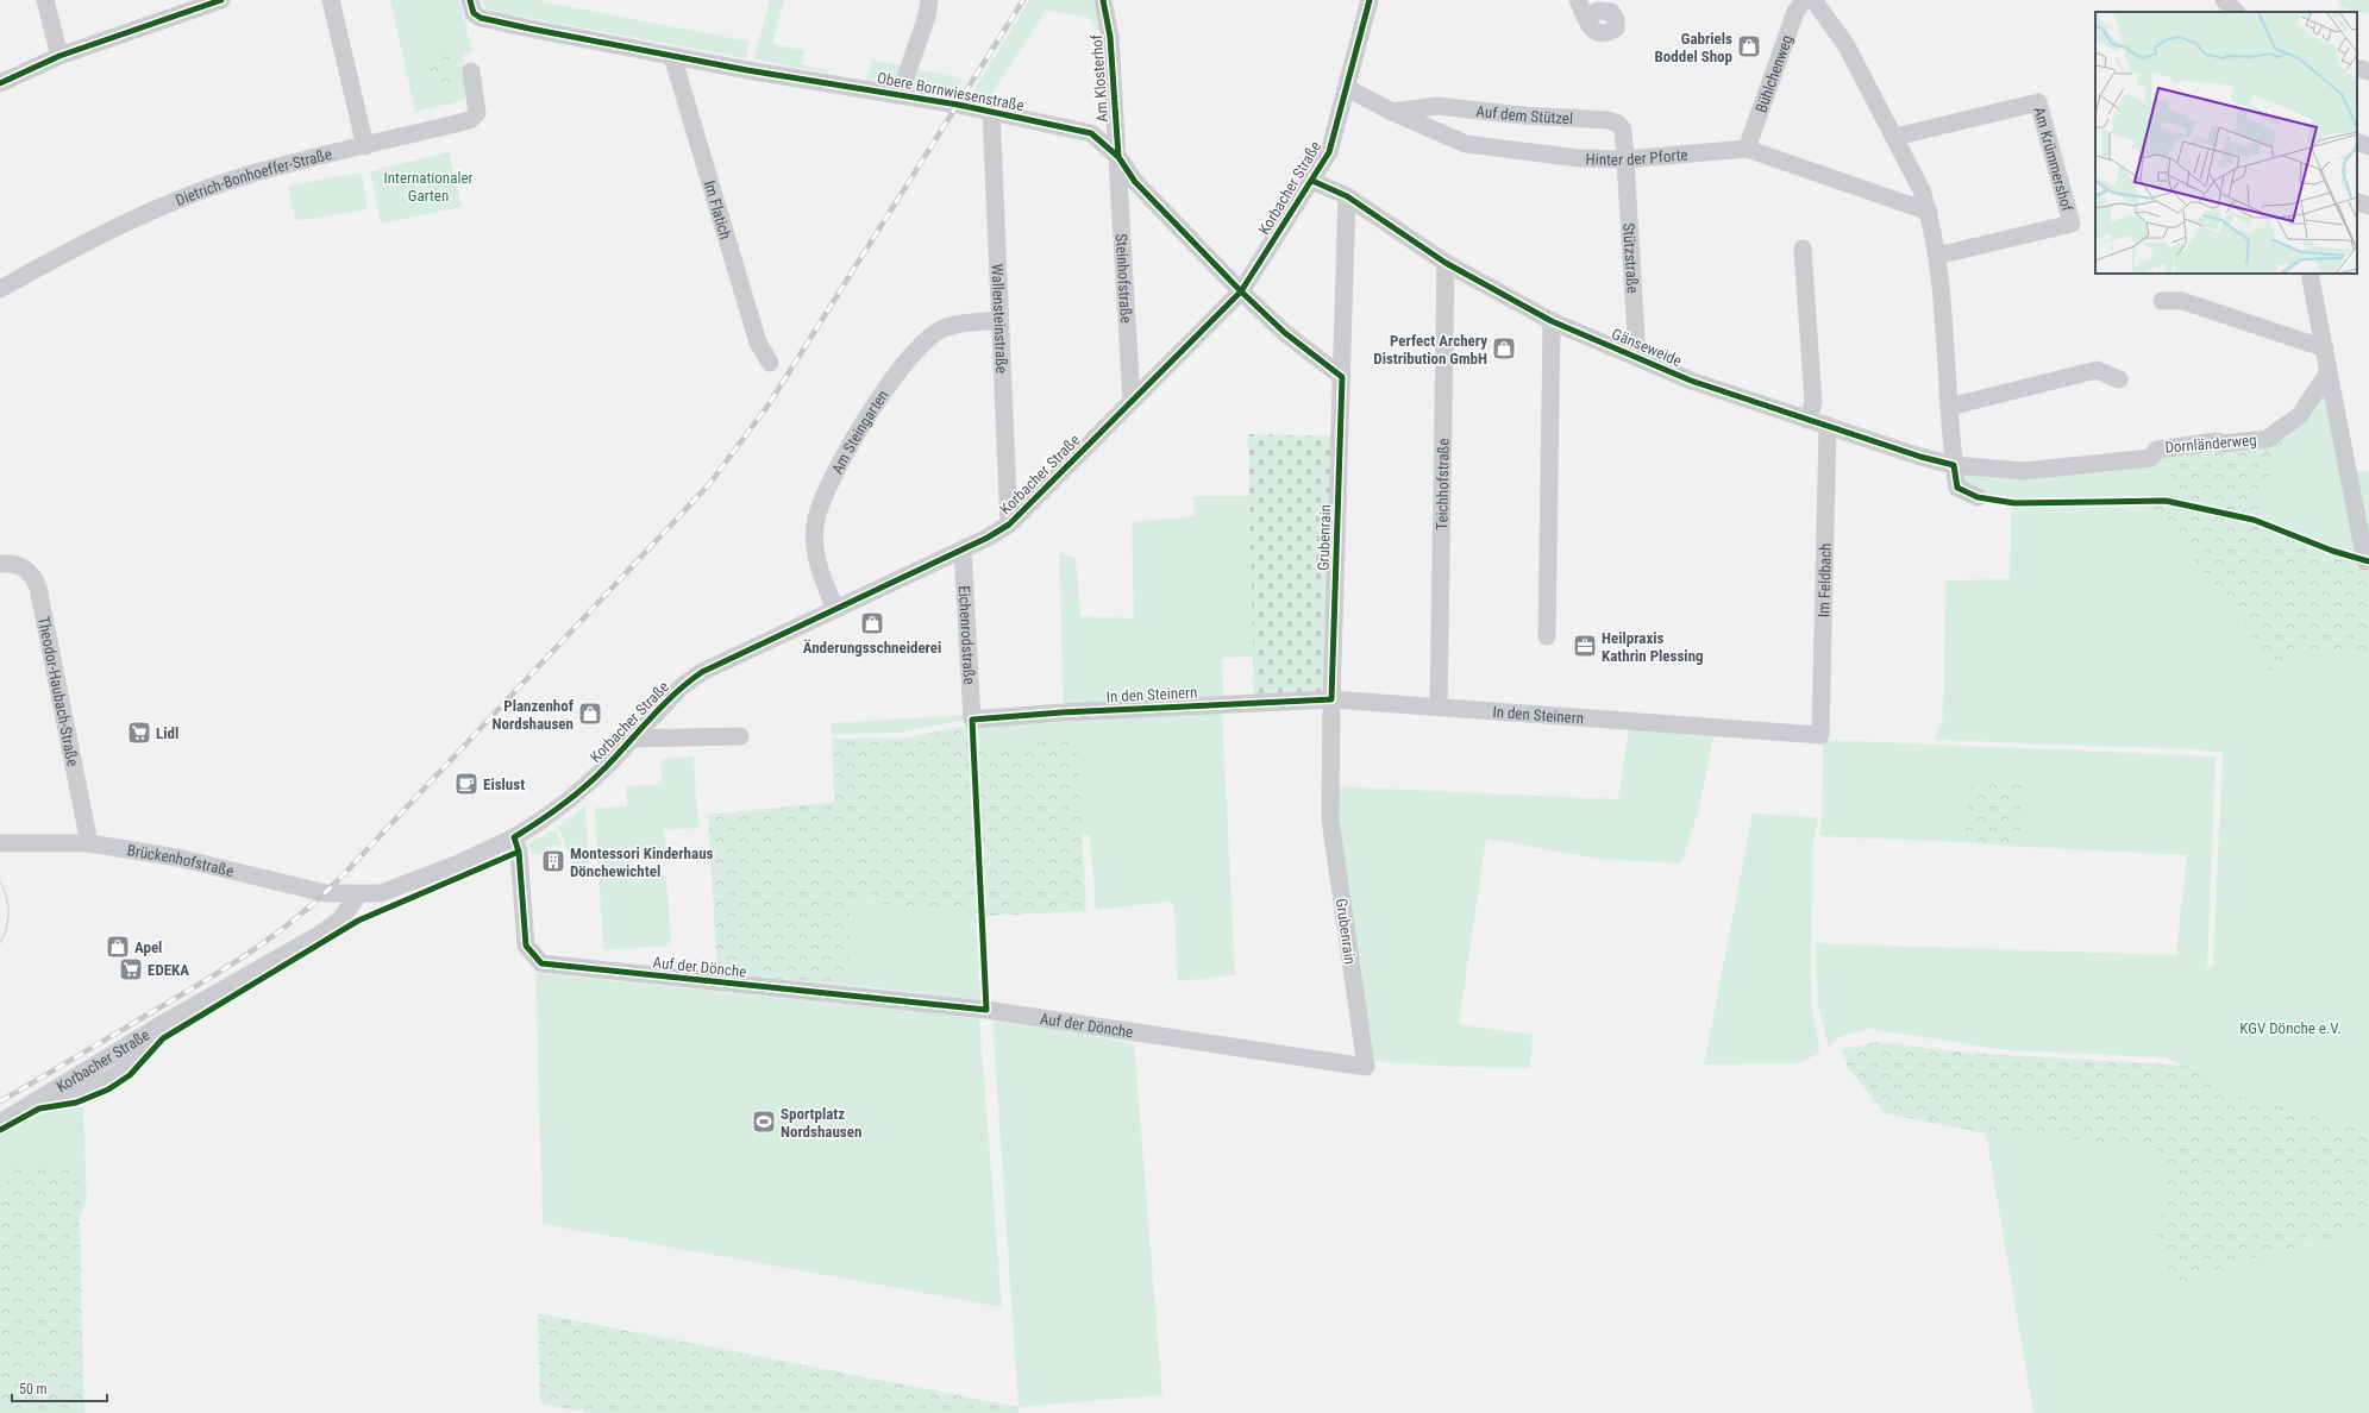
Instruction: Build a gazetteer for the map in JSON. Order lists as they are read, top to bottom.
{
  "streets": {
    "street": [
      "Bühlchenweg",
      "Am Klosterhof",
      "Obere Bornwiesenstraße",
      "Auf dem Stützel",
      "Hinter der Pforte",
      "Am Krümmershof",
      "Dietrich-Bonhoeffer-Straße",
      "Korbacher Straße",
      "Im Flatich",
      "Stützstraße",
      "Steinhofstraße",
      "Wallensteinstraße",
      "Gänseweide",
      "Am Steingarten",
      "Dornländerweg",
      "Teichhofstraße",
      "Grubenrain",
      "Im Feldbach",
      "Eichenrodstraße",
      "Theodor-Haubach-Straße",
      "In den Steinern",
      "Brückenhofstraße",
      "Auf der Dönche"
    ]
  },
  "crossings": [
    ["Bühlchenweg", "Hinter der Pforte"],
    ["Am Klosterhof", "Obere Bornwiesenstraße"],
    ["Am Klosterhof", "Steinhofstraße"],
    ["Obere Bornwiesenstraße", "Korbacher Straße"],
    ["Obere Bornwiesenstraße", "Im Flatich"],
    ["Obere Bornwiesenstraße", "Steinhofstraße"],
    ["Obere Bornwiesenstraße", "Wallensteinstraße"],
    ["Obere Bornwiesenstraße", "Grubenrain"],
    ["Auf dem Stützel", "Hinter der Pforte"],
    ["Auf dem Stützel", "Stützstraße"],
    ["Hinter der Pforte", "Korbacher Straße"],
    ["Hinter der Pforte", "Stützstraße"],
    ["Korbacher Straße", "Steinhofstraße"],
    ["Korbacher Straße", "Wallensteinstraße"],
    ["Korbacher Straße", "Gänseweide"],
    ["Korbacher Straße", "Am Steingarten"],
    ["Korbacher Straße", "Eichenrodstraße"],
    ["Korbacher Straße", "Brückenhofstraße"],
    ["Korbacher Straße", "Auf der Dönche"],
    ["Stützstraße", "Gänseweide"],
    ["Wallensteinstraße", "Am Steingarten"],
    ["Gänseweide", "Dornländerweg"],
    ["Gänseweide", "Teichhofstraße"],
    ["Gänseweide", "Grubenrain"],
    ["Gänseweide", "Im Feldbach"],
    ["Teichhofstraße", "In den Steinern"],
    ["Grubenrain", "In den Steinern"],
    ["Grubenrain", "Auf der Dönche"],
    ["Im Feldbach", "In den Steinern"],
    ["Eichenrodstraße", "In den Steinern"],
    ["Theodor-Haubach-Straße", "Brückenhofstraße"]
  ],
  "parks": ["Internationaler Garten", "KGV Dönche e.V."],
  "places": {
    "shop": [
      "Gabriels Boddel Shop",
      "Perfect Archery Distribution GmbH",
      "Änderungsschneiderei",
      "Planzenhof Nordshausen",
      "Apel"
    ],
    "office": ["Heilpraxis Kathrin Plessing"],
    "supermarket": ["Lidl", "EDEKA"],
    "cafe": ["Eislust"],
    "building": ["Montessori Kinderhaus Dönchewichtel"],
    "sports": ["Sportplatz Nordshausen"]
  },
  "scale_bar": "50 m"
}
